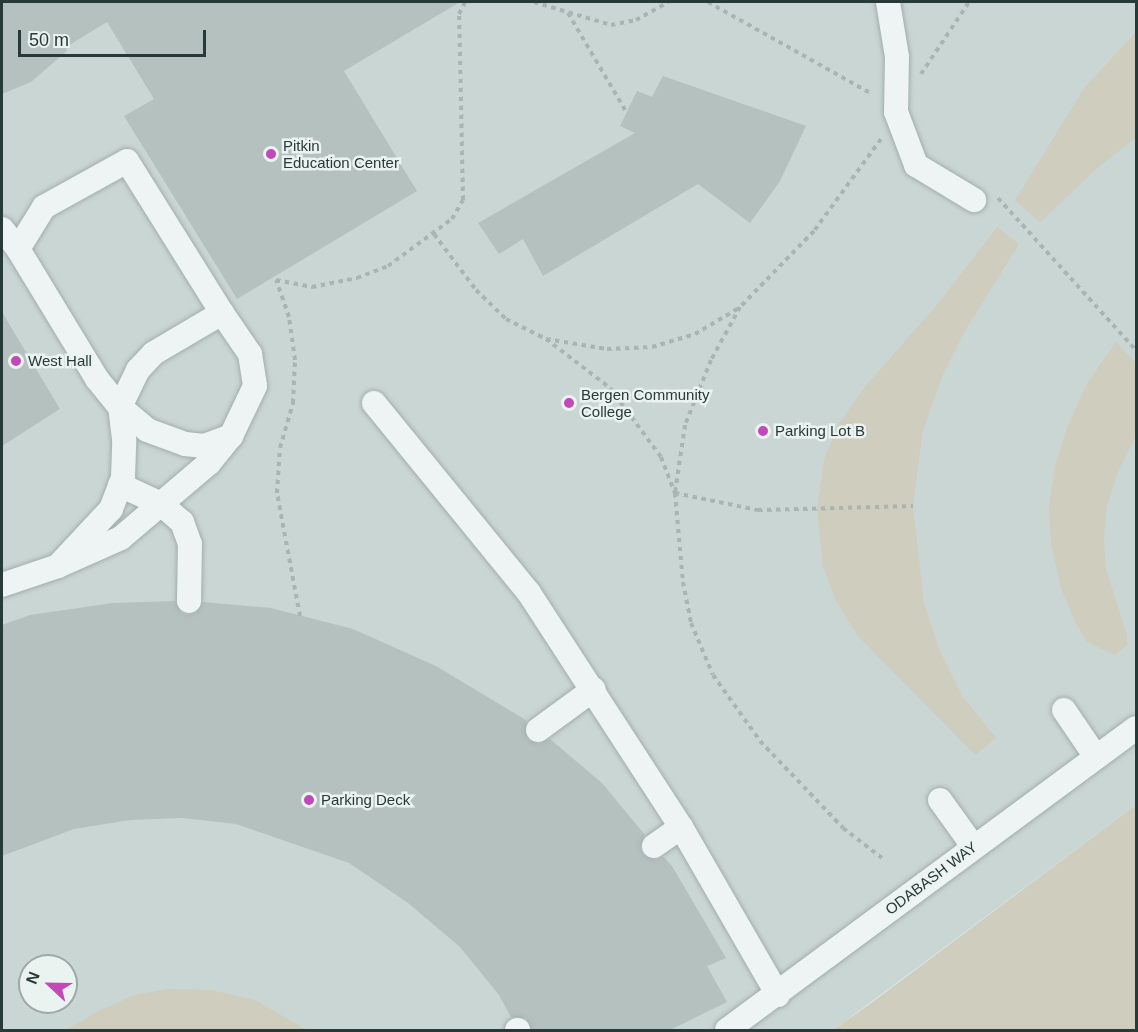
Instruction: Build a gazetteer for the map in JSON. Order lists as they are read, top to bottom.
{
  "streets": {
    "street": ["ODABASH WAY"]
  },
  "places": [
    "Pitkin Education Center",
    "West Hall",
    "Bergen Community College",
    "Parking Lot B",
    "Parking Deck"
  ],
  "scale_bar": "50 m",
  "north": "left"
}
